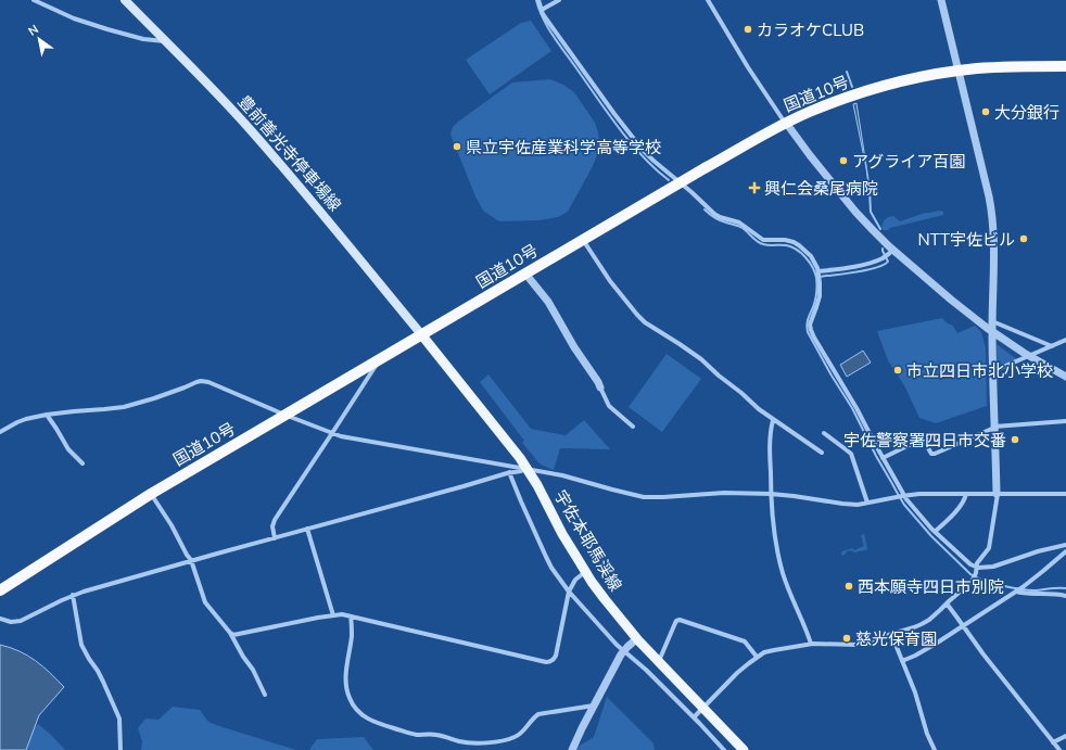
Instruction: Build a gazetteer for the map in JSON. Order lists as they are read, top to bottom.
{
  "streets": {
    "highway": ["国道10号"],
    "main road": ["豊前善光寺停車場線", "宇佐本耶馬渓線"]
  },
  "crossings": [
    ["国道10号", "豊前善光寺停車場線"],
    ["国道10号", "宇佐本耶馬渓線"],
    ["豊前善光寺停車場線", "宇佐本耶馬渓線"]
  ],
  "places": {
    "other": [
      "カラオケCLUB",
      "大分銀行",
      "県立宇佐産業科学高等学校",
      "アグライア百園",
      "NTT宇佐ビル",
      "市立四日市北小学校",
      "宇佐警察署四日市交番",
      "西本願寺四日市別院",
      "慈光保育園"
    ],
    "health": ["興仁会桑尾病院"]
  },
  "north": "top left"
}
